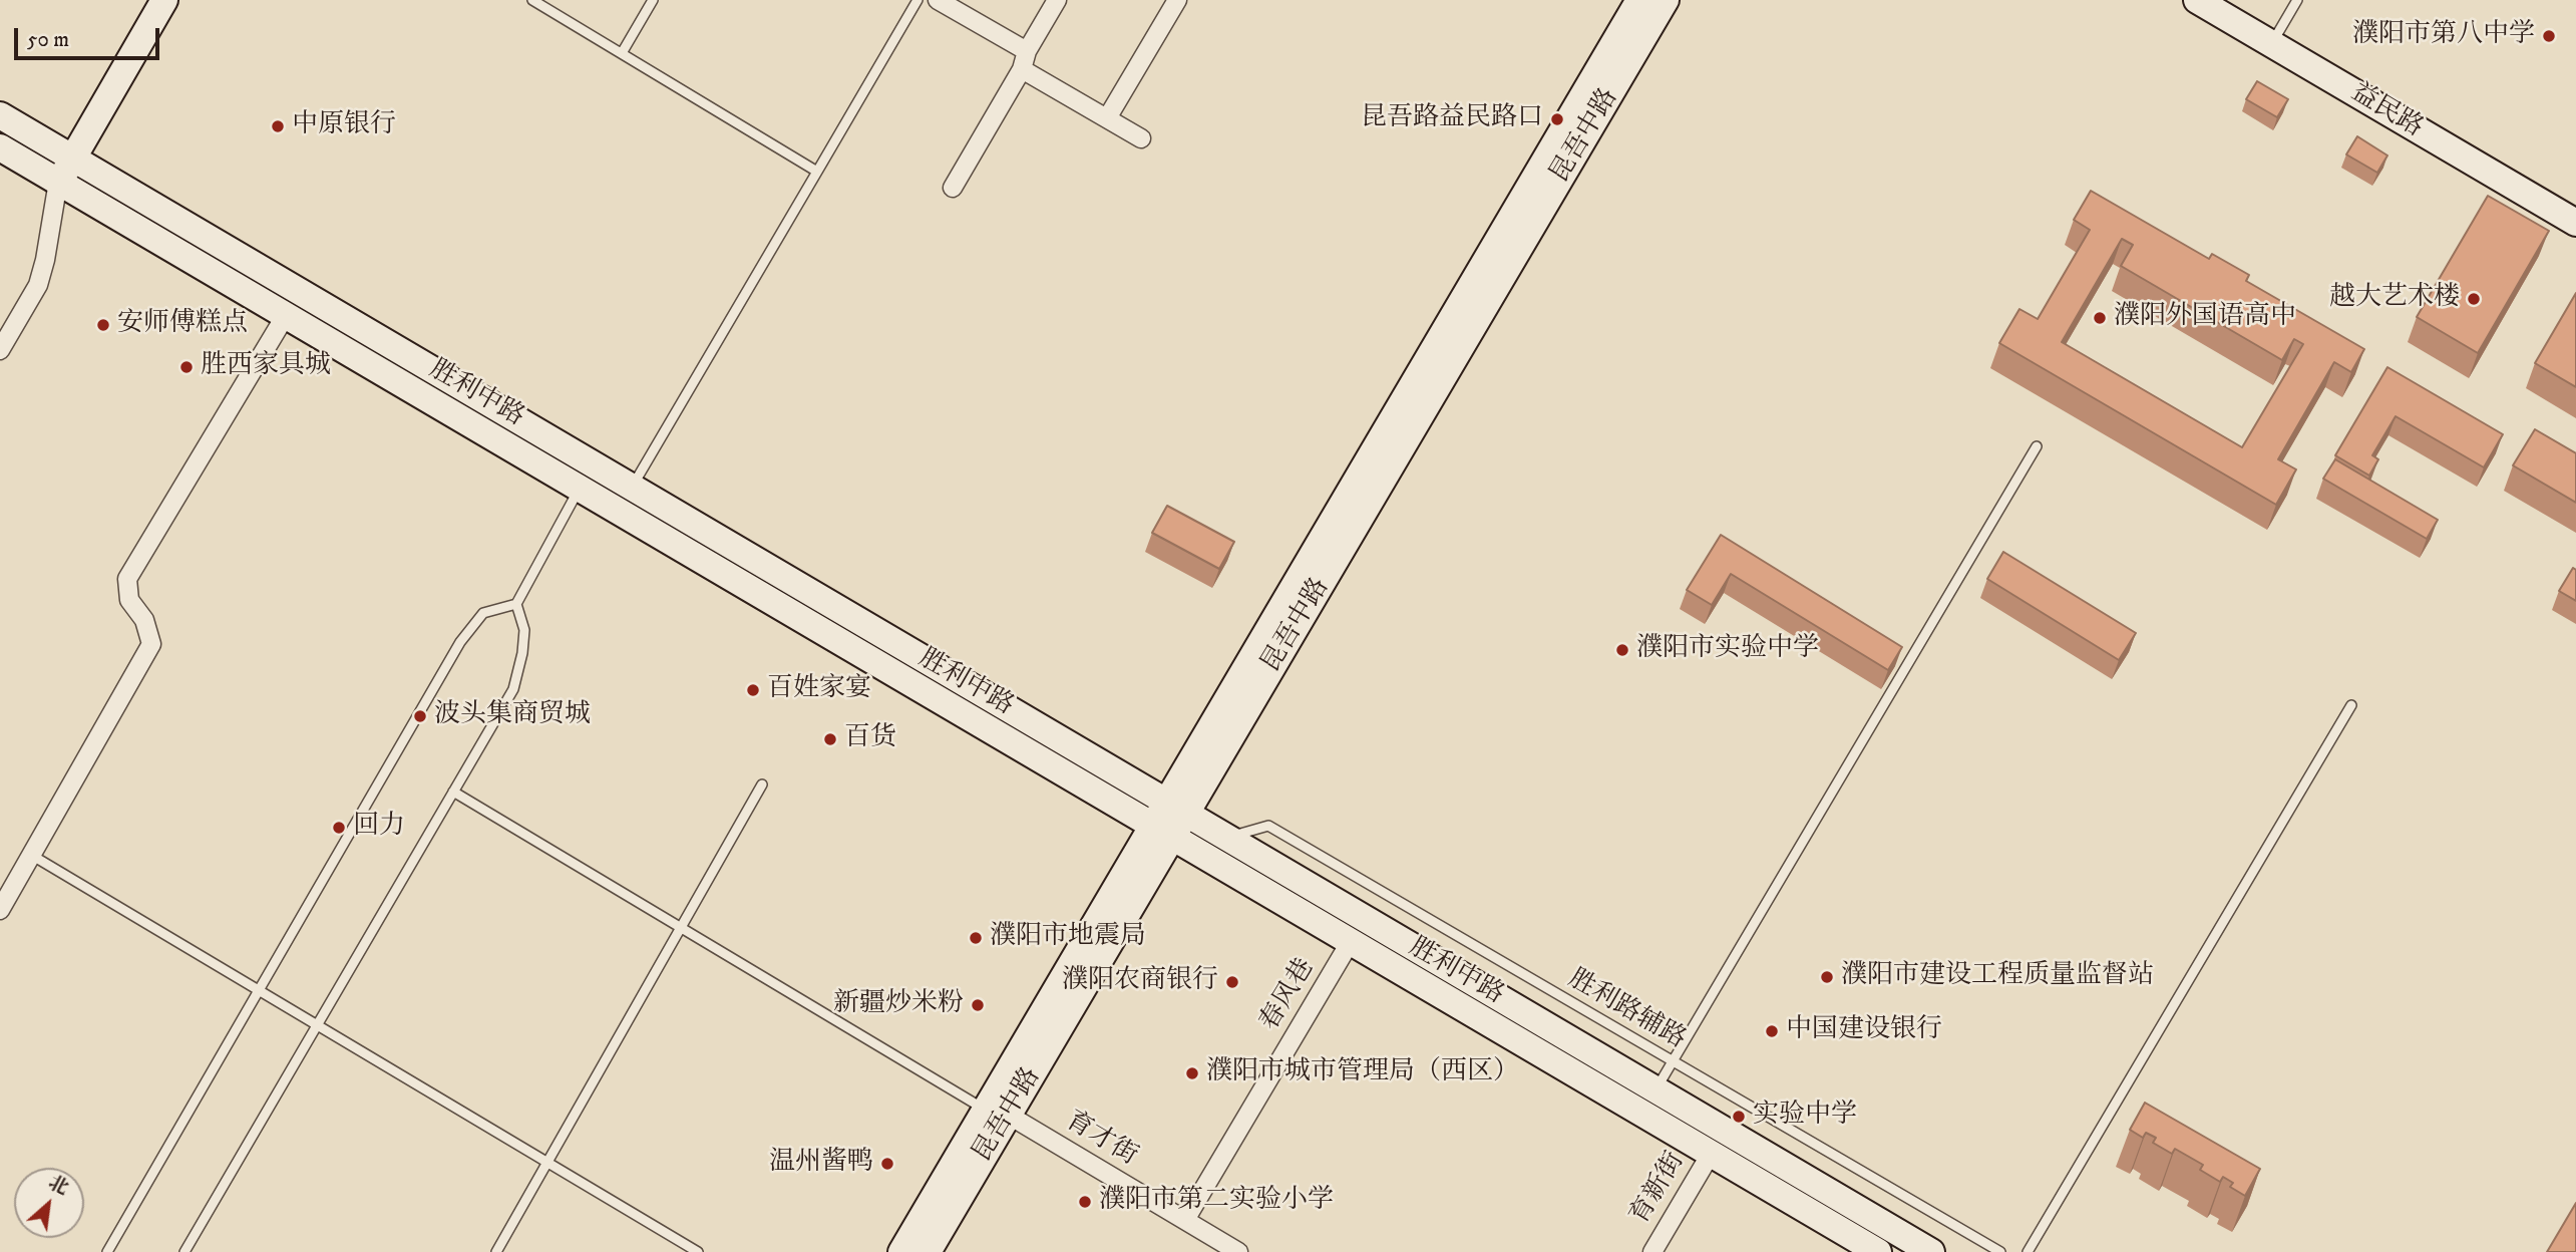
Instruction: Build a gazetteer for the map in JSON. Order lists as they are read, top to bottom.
{
  "streets": {
    "main road": ["益民路", "昆吾中路", "胜利中路"],
    "street": ["春风巷", "育才街", "育新街"],
    "lane": ["胜利路辅路"]
  },
  "crossings": [
    ["昆吾中路", "胜利中路"],
    ["昆吾中路", "育才街"],
    ["胜利中路", "春风巷"],
    ["胜利中路", "胜利路辅路"],
    ["胜利中路", "育新街"],
    ["春风巷", "育才街"]
  ],
  "places": [
    "濮阳市第八中学",
    "昆吾路益民路口",
    "中原银行",
    "越大艺术楼",
    "濮阳外国语高中",
    "安师傅糕点",
    "胜西家具城",
    "濮阳市实验中学",
    "百姓家宴",
    "波头集商贸城",
    "百货",
    "回力",
    "濮阳市地震局",
    "濮阳市建设工程质量监督站",
    "濮阳农商银行",
    "新疆炒米粉",
    "中国建设银行",
    "濮阳市城市管理局（西区）",
    "实验中学",
    "温州酱鸭",
    "濮阳市第二实验小学"
  ],
  "scale_bar": "50 m",
  "north": "top right"
}
